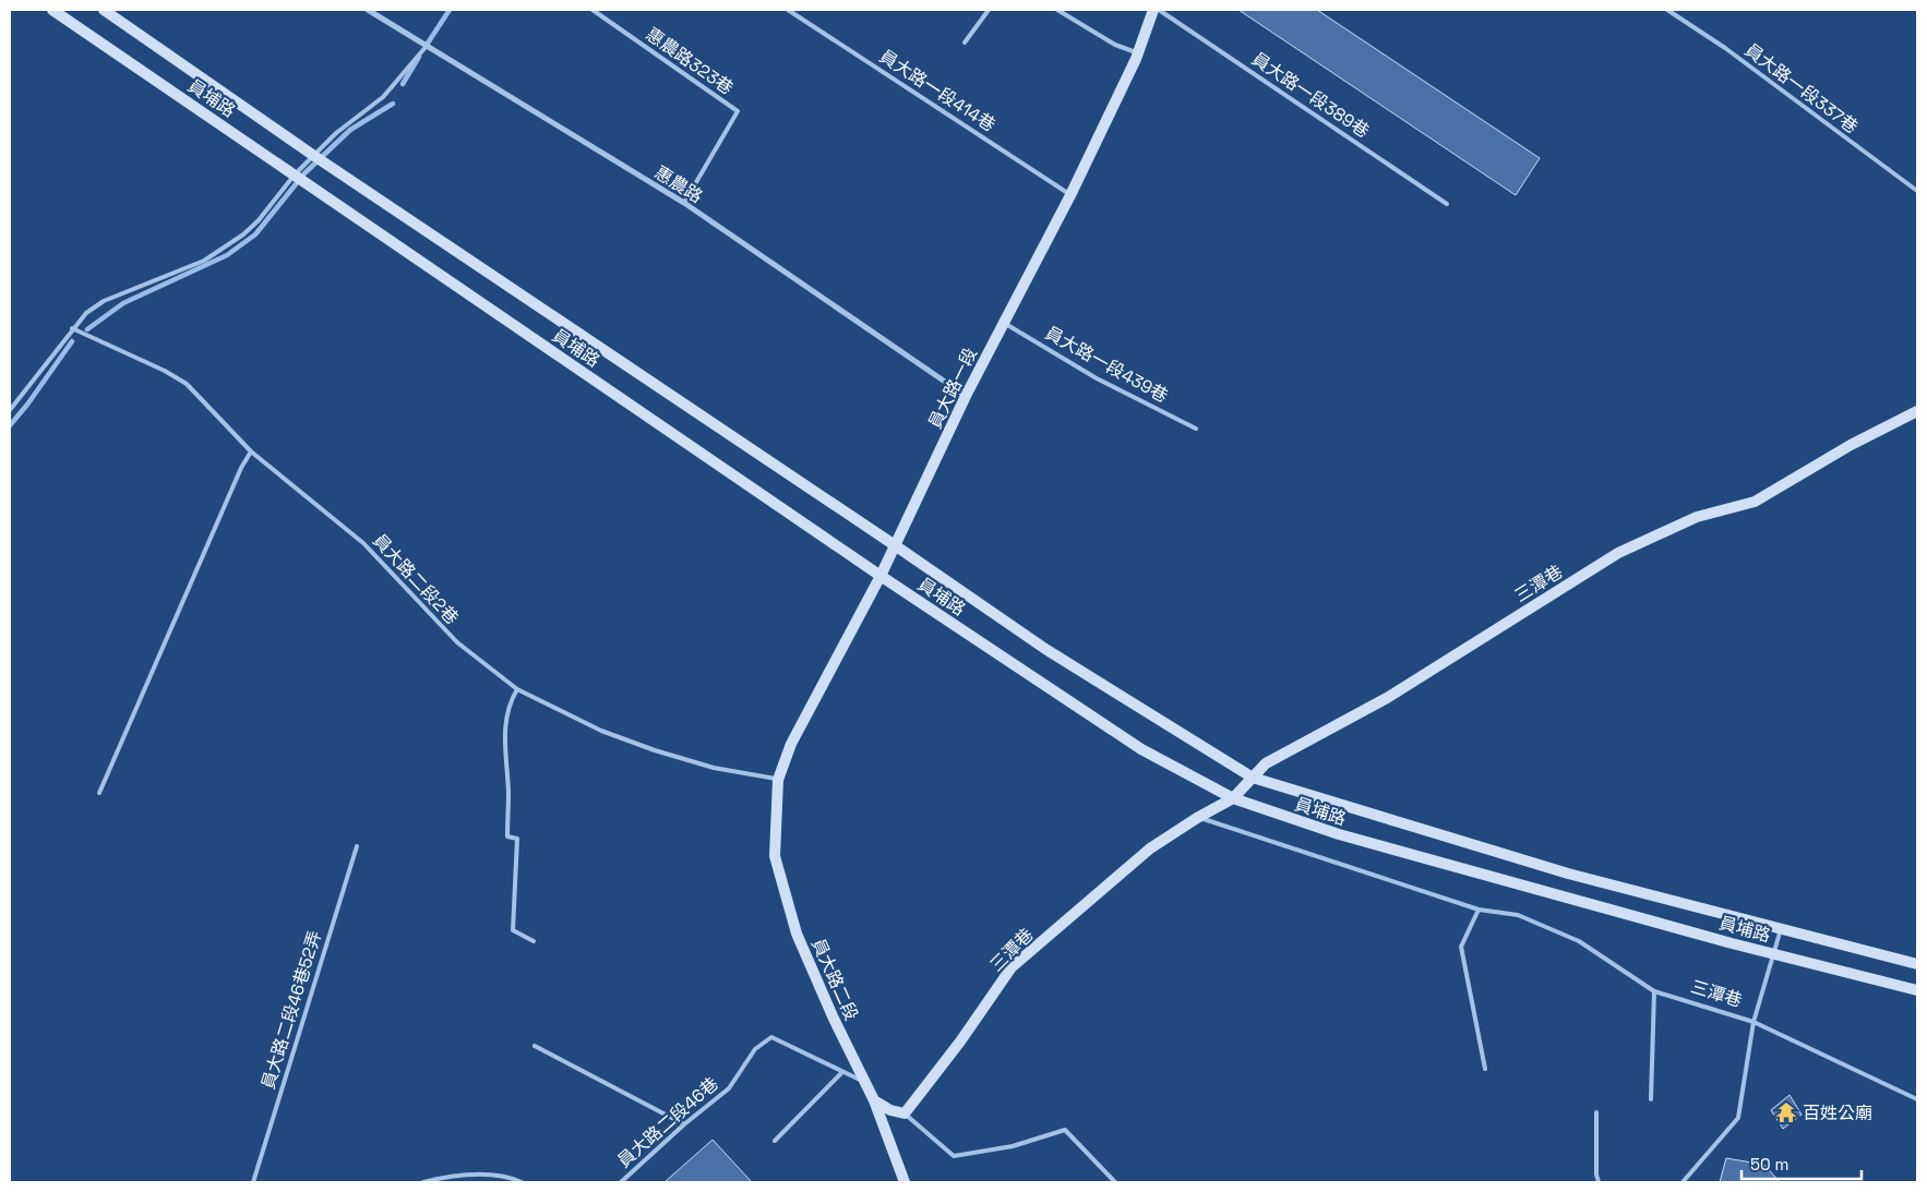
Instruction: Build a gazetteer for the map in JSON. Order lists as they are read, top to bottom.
{
  "streets": {
    "street": [
      "員埔路",
      "惠農路",
      "員大路一段",
      "三潭巷",
      "員大路二段"
    ],
    "lane": [
      "惠農路323巷",
      "員大路一段337巷",
      "員大路一段414巷",
      "員大路一段389巷",
      "員大路一段439巷",
      "員大路二段2巷",
      "員大路二段46巷52弄",
      "員大路二段46巷"
    ]
  },
  "crossings": [
    ["惠農路323巷", "惠農路"],
    ["員大路一段414巷", "員大路一段"],
    ["員埔路", "員大路一段"],
    ["員埔路", "三潭巷"],
    ["惠農路", "員大路一段"],
    ["員大路一段439巷", "員大路一段"],
    ["員大路一段", "員大路二段2巷"],
    ["員大路一段", "員大路二段"],
    ["員大路二段2巷", "員大路二段"],
    ["員大路二段", "員大路二段46巷"]
  ],
  "places": {
    "temple": ["百姓公廟"]
  },
  "scale_bar": "50 m"
}
